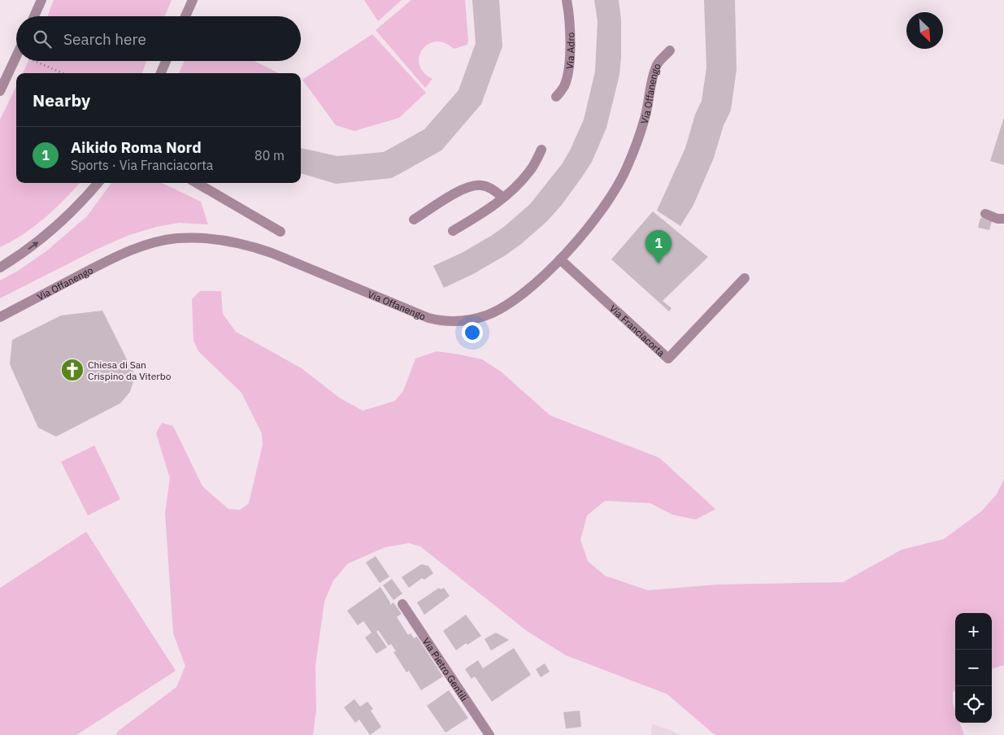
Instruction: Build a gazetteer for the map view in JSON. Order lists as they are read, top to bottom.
{
  "streets": {
    "street": [
      "Via Adro",
      "Via Offanengo",
      "Via Franciacorta",
      "Via Pietro Gentili"
    ]
  },
  "crossings": [
    ["Via Offanengo", "Via Franciacorta"]
  ],
  "places": {
    "church": ["Chiesa di San Crispino da Viterbo"]
  },
  "north": "bottom right",
  "page": {
    "search": "Search here",
    "heading": "Nearby",
    "list": [
      {
        "mark": "1",
        "name": "Aikido Roma Nord",
        "note": "Sports · Via Franciacorta",
        "value": "80 m"
      }
    ],
    "pins": "1",
    "map_buttons": ["+", "−"]
  }
}
